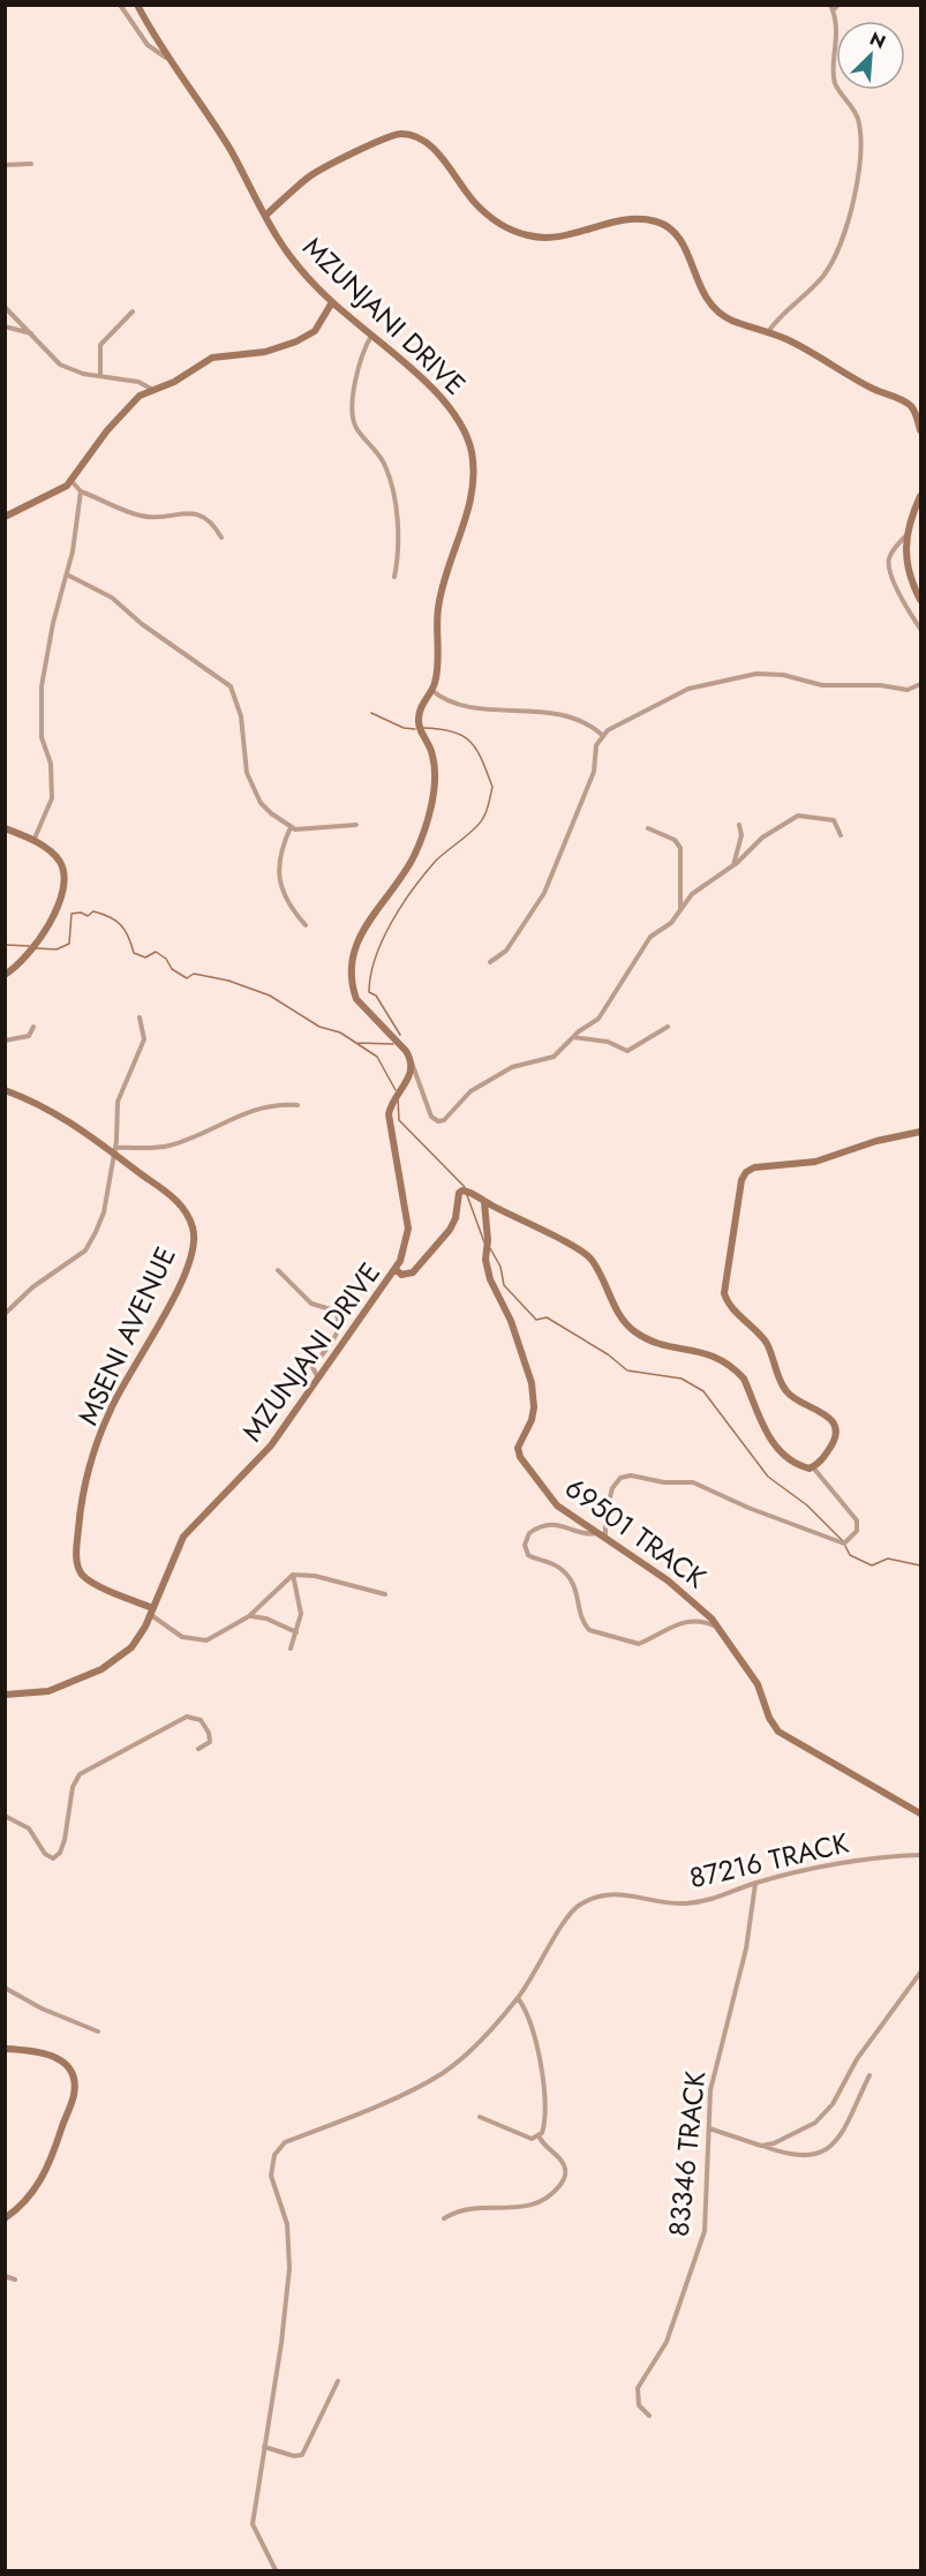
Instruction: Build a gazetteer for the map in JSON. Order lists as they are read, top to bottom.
{
  "streets": {
    "street": [
      "MZUNJANI DRIVE",
      "MSENI AVENUE",
      "69501 TRACK",
      "87216 TRACK",
      "83346 TRACK"
    ]
  },
  "crossings": [
    ["MZUNJANI DRIVE", "MSENI AVENUE"],
    ["87216 TRACK", "83346 TRACK"]
  ],
  "north": "top right"
}
